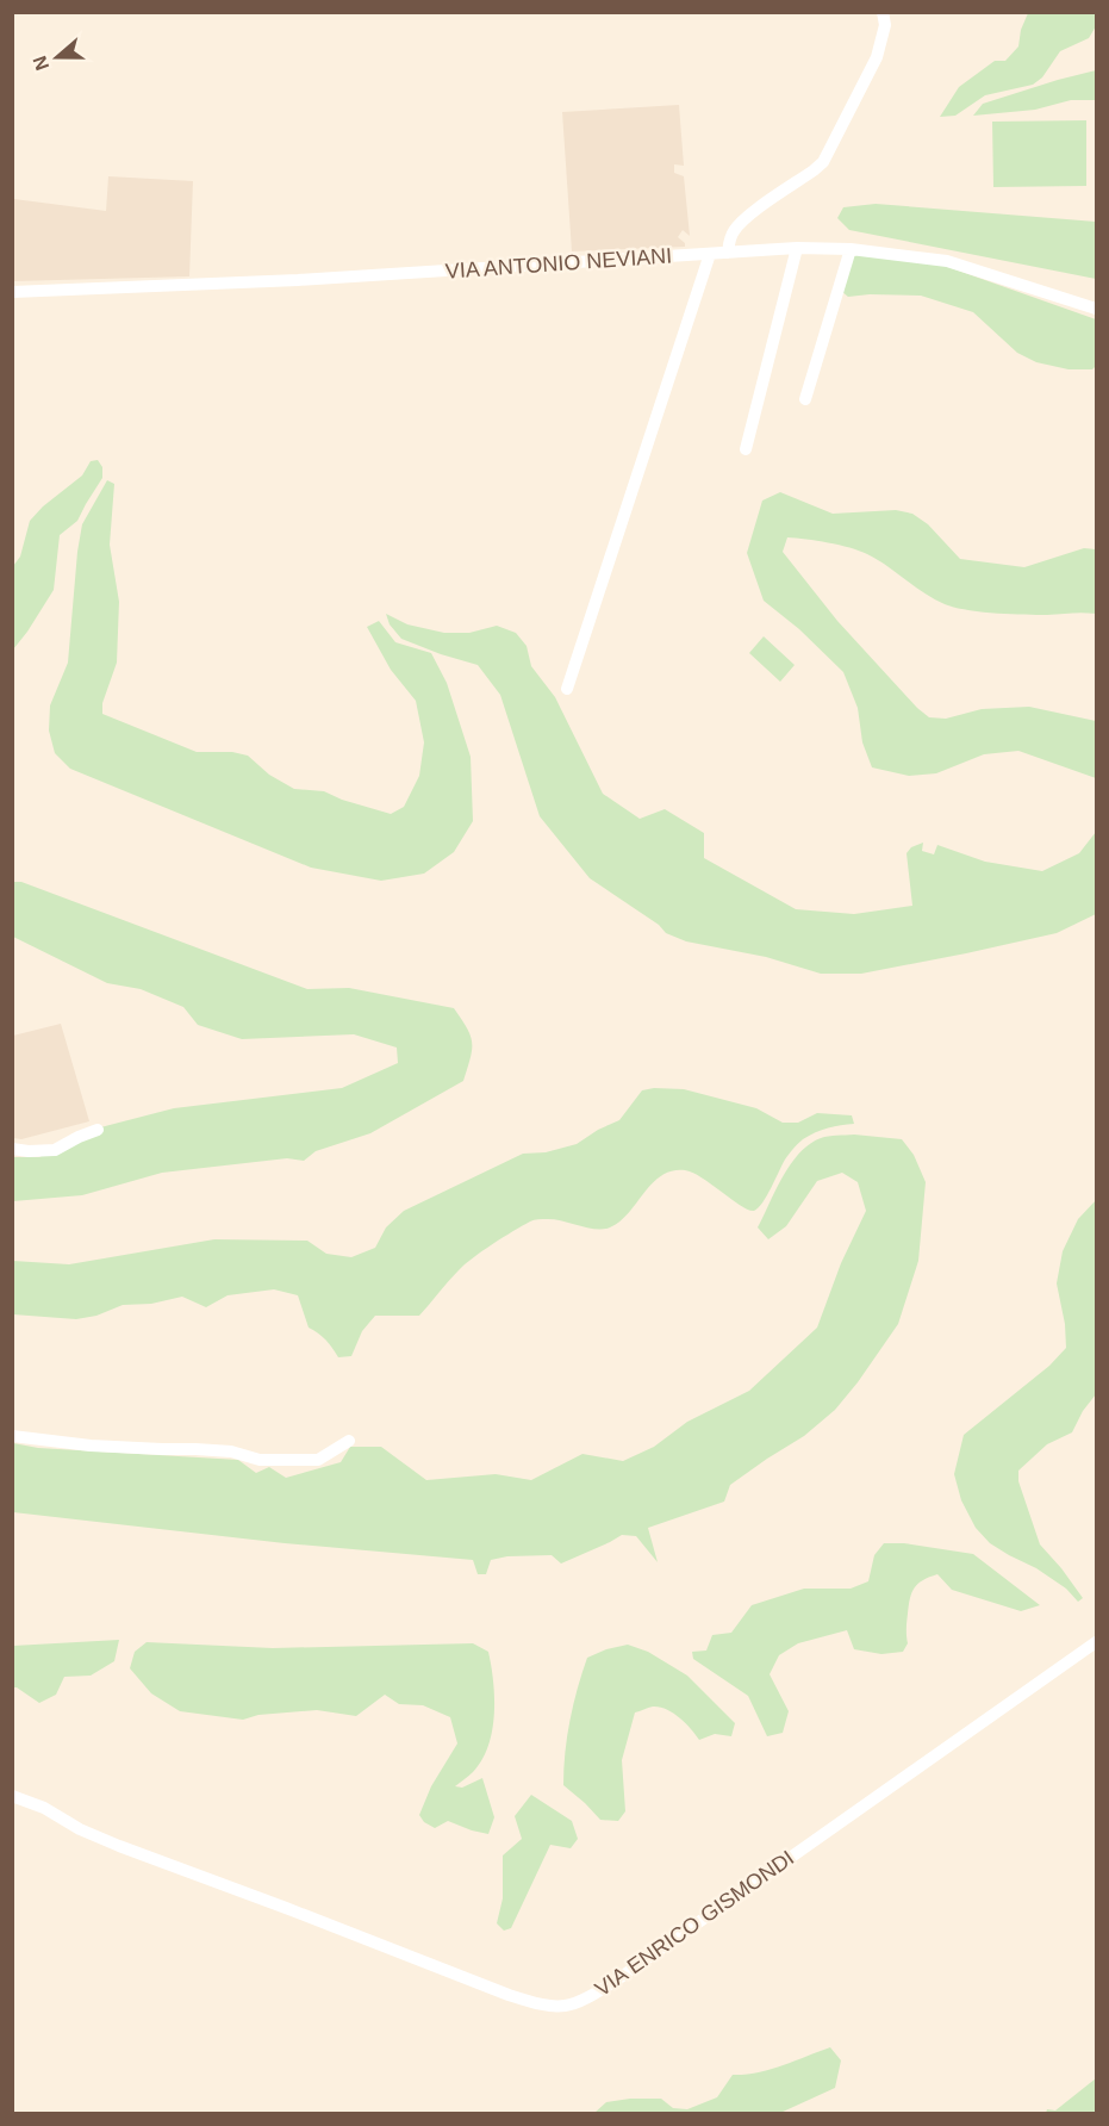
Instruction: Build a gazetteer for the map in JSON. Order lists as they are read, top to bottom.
{
  "streets": {
    "street": ["VIA ANTONIO NEVIANI", "VIA ENRICO GISMONDI"]
  },
  "north": "left"
}
